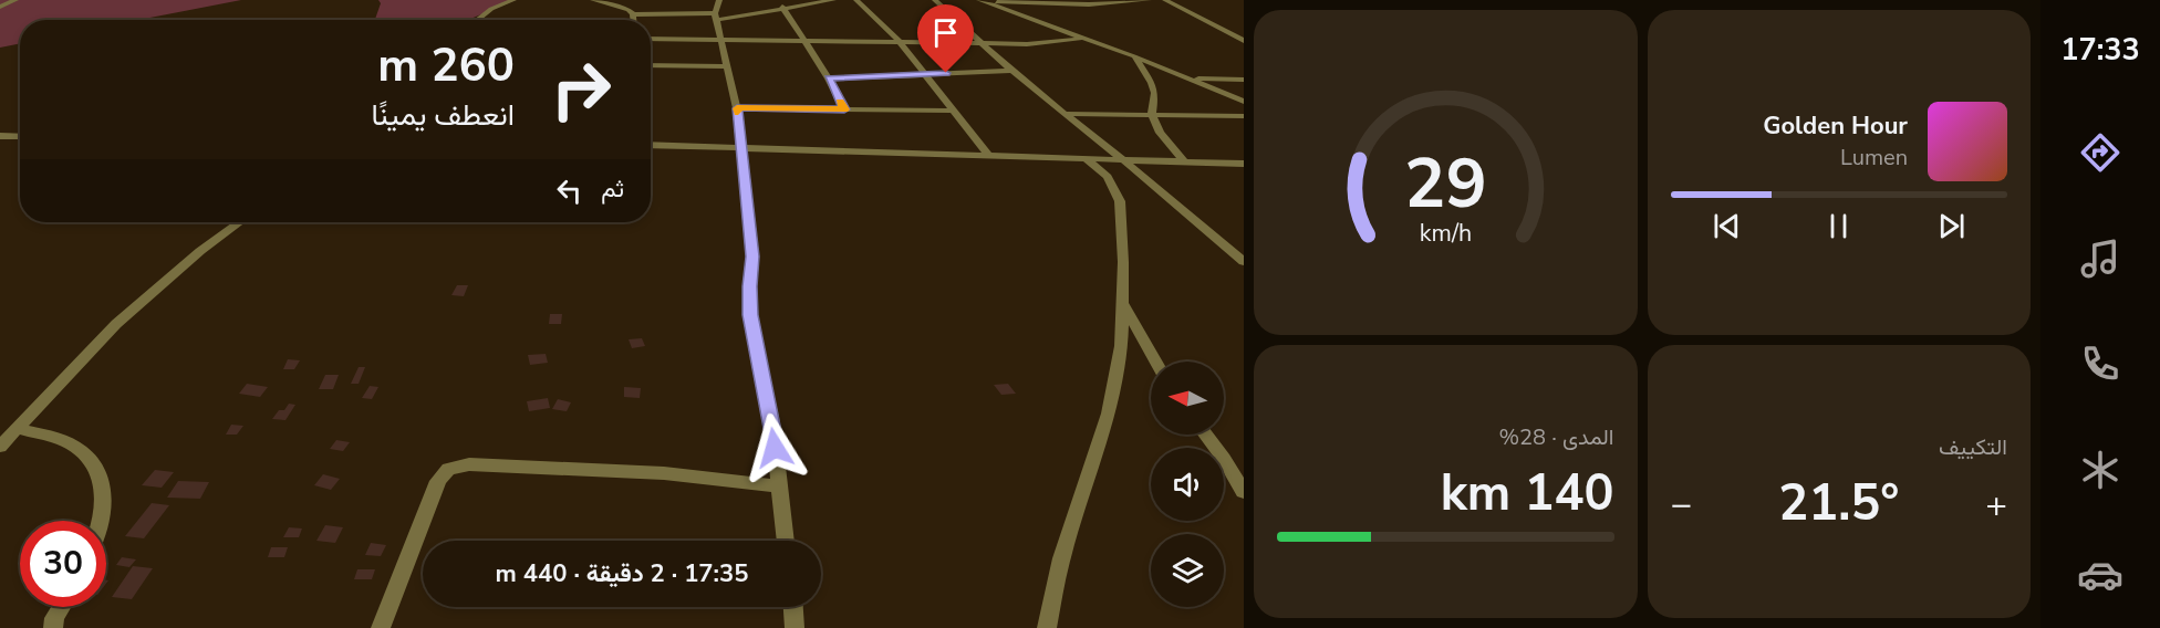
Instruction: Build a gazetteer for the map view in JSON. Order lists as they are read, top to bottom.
{
  "north": "left",
  "page": {
    "tabs": "17:33",
    "turn": ["260 m", "انعطف يمينًا"],
    "song": ["Golden Hour", "Lumen"],
    "then": "ثم",
    "tile": [
      "التكييف",
      ["المدى · 28%", "140 km"]
    ],
    "heat": ["−", "21.5°", "+"],
    "limit": "30",
    "trip": "17:35 · 2 دقيقة · 440 m",
    "gauge": ["29", "km/h"]
  }
}
